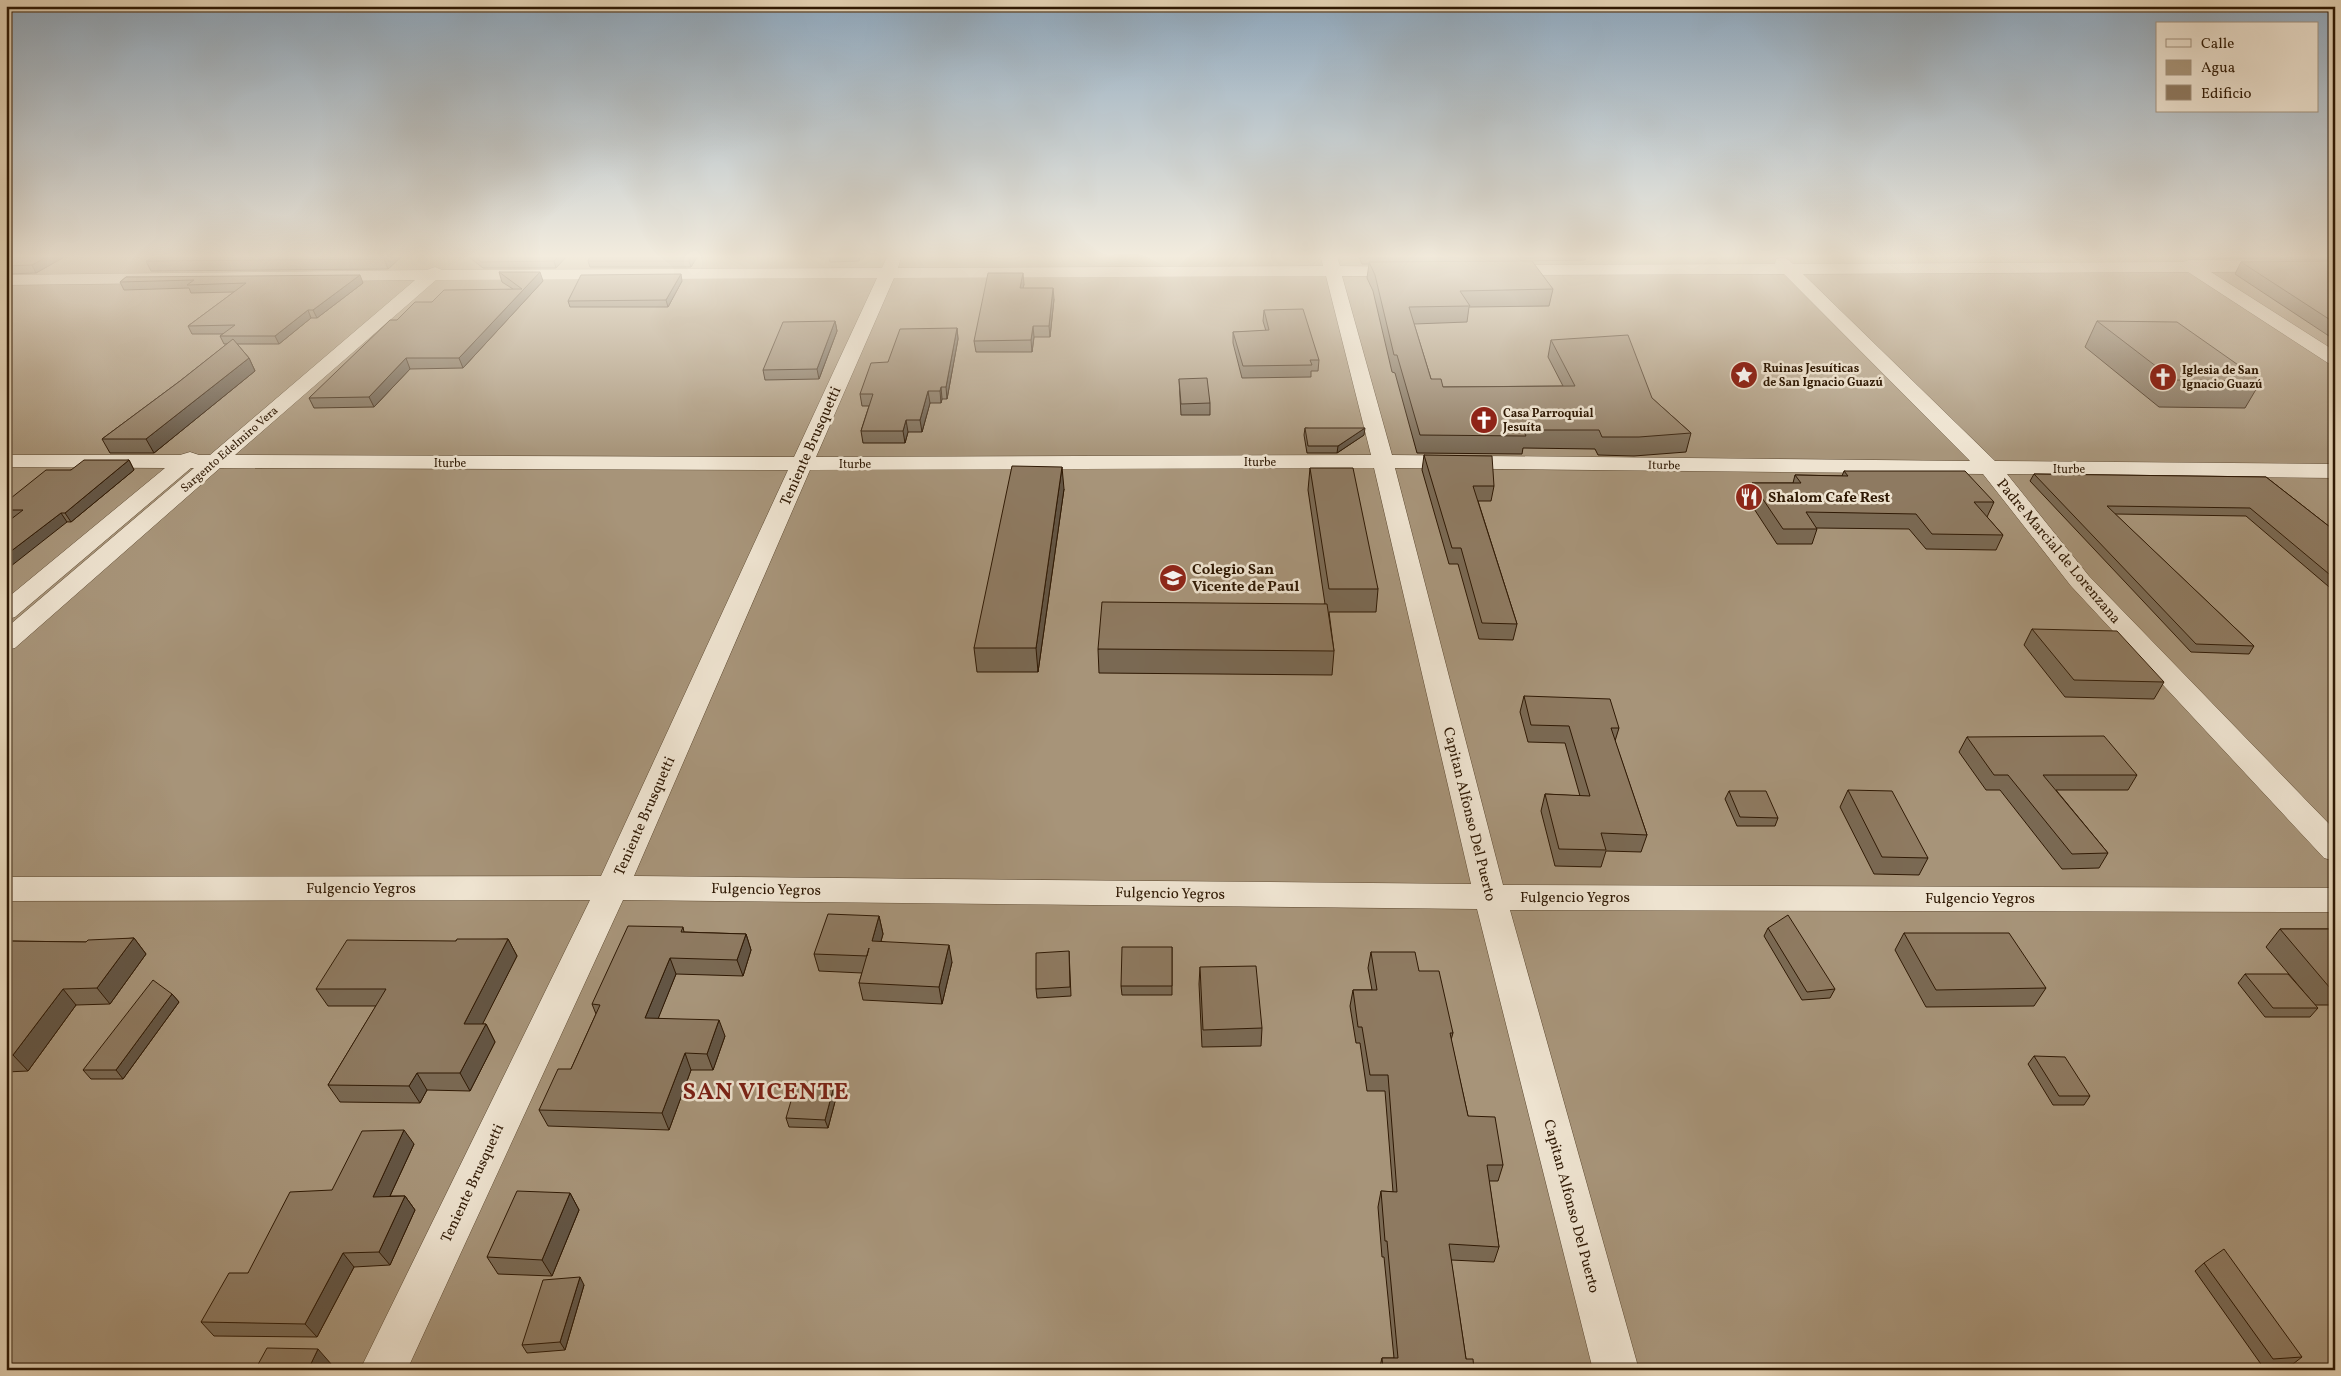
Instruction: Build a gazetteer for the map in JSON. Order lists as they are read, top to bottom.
{
  "streets": {
    "street": [
      "Teniente Brusquetti",
      "Sargento Edelmiro Vera",
      "Iturbe",
      "Padre Marcial de Lorenzana",
      "Capitan Alfonso Del Puerto",
      "Fulgencio Yegros"
    ]
  },
  "crossings": [
    ["Teniente Brusquetti", "Iturbe"],
    ["Teniente Brusquetti", "Fulgencio Yegros"],
    ["Sargento Edelmiro Vera", "Iturbe"],
    ["Iturbe", "Padre Marcial de Lorenzana"],
    ["Iturbe", "Capitan Alfonso Del Puerto"],
    ["Capitan Alfonso Del Puerto", "Fulgencio Yegros"]
  ],
  "districts": ["SAN VICENTE"],
  "places": {
    "place": ["Ruinas Jesuíticas de San Ignacio Guazú"],
    "church": ["Iglesia de San Ignacio Guazú", "Casa Parroquial Jesuíta"],
    "restaurant": ["Shalom Cafe Rest"],
    "school or university": ["Colegio San Vicente de Paul"]
  },
  "legend": ["Calle", "Agua", "Edificio"]
}
